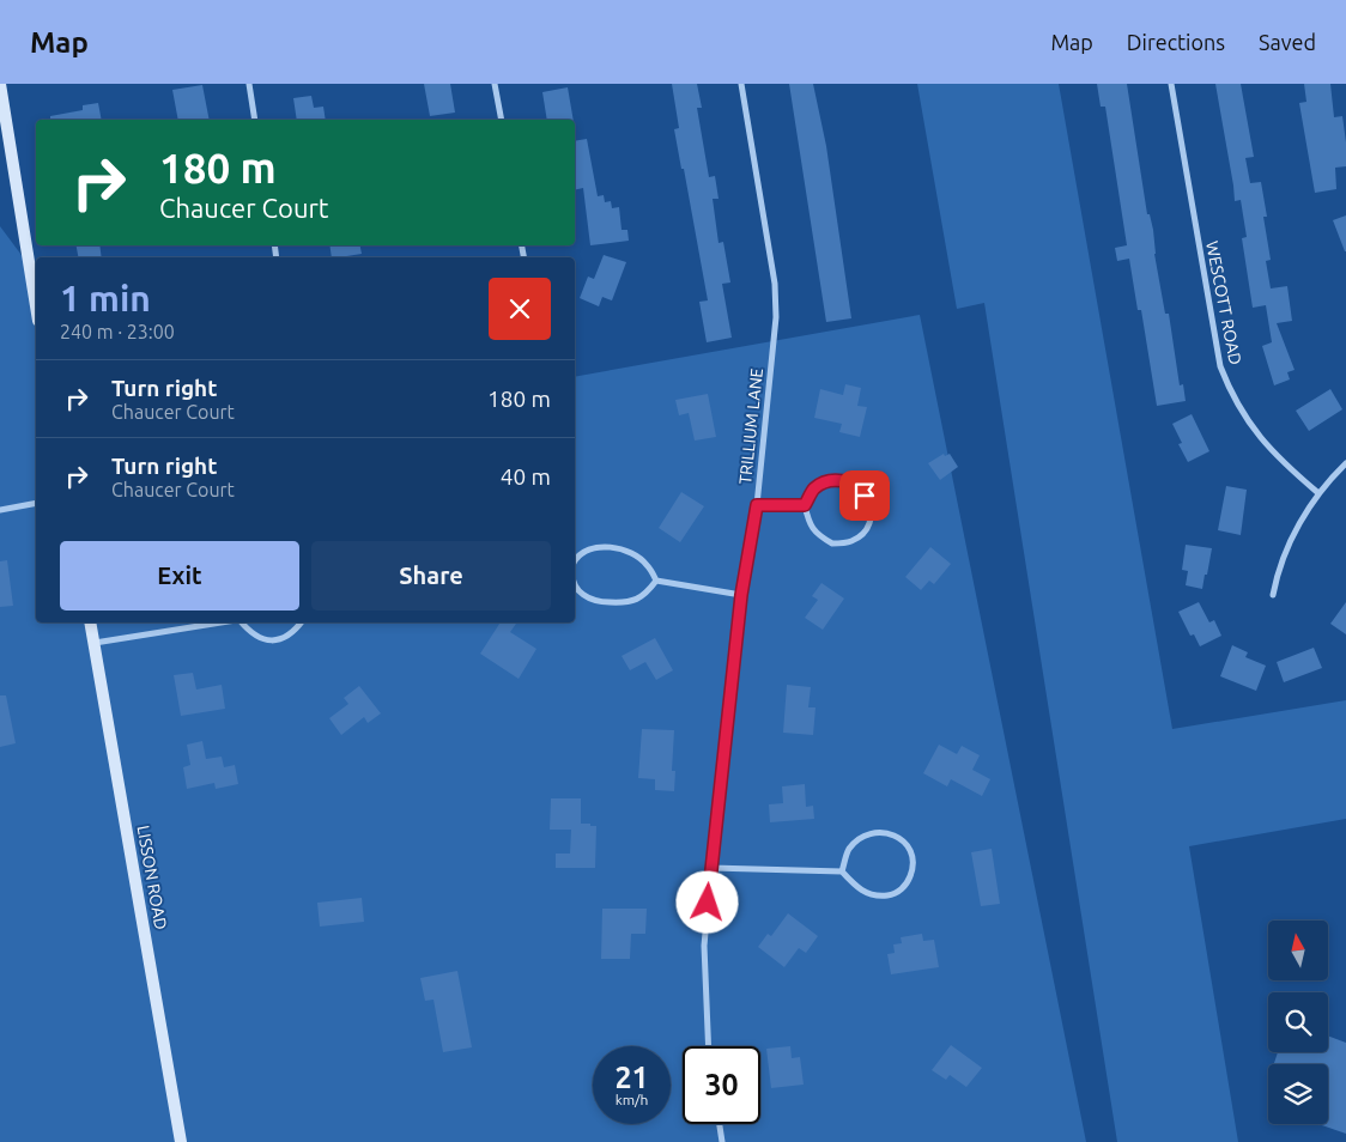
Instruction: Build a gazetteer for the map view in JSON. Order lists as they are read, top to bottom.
{
  "streets": {
    "street": ["WESCOTT ROAD", "TRILLIUM LANE", "LISSON ROAD"]
  },
  "north": "top",
  "page": {
    "header": "Map",
    "nav": ["Map", "Directions", "Saved"],
    "turn": ["180 m", "Chaucer Court"],
    "heading": ["1 min", "240 m · 23:00"],
    "list": [
      {
        "name": "Turn right",
        "note": "Chaucer Court",
        "value": "180 m"
      },
      {
        "name": "Turn right",
        "note": "Chaucer Court",
        "value": "40 m"
      }
    ],
    "buttons": ["Exit", "Share"],
    "speed": "21 km/h",
    "limit": "30"
  }
}
